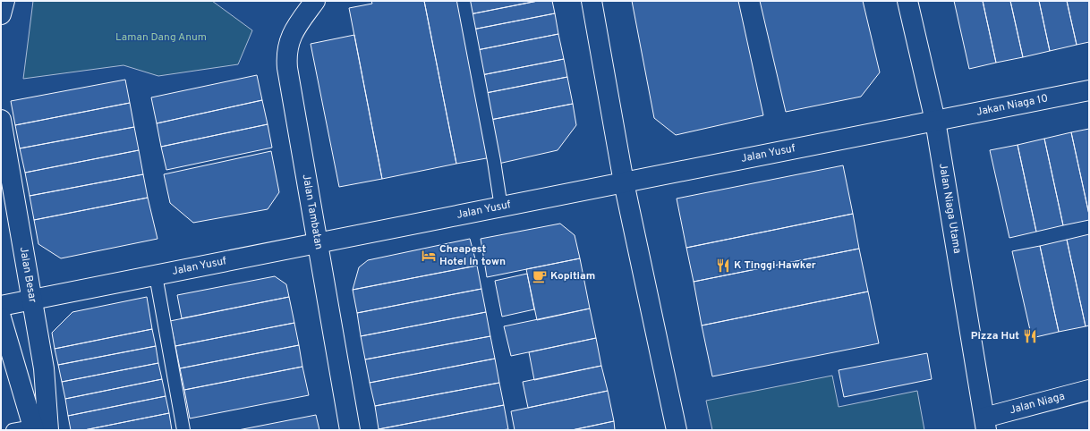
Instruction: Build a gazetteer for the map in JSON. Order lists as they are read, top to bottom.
{
  "streets": {
    "main road": [
      "Jakan Niaga 10",
      "Jalan Yusuf",
      "Jalan Niaga Utama",
      "Jalan Tambatan",
      "Jalan Besar",
      "Jalan Niaga"
    ]
  },
  "crossings": [
    ["Jakan Niaga 10", "Jalan Yusuf"],
    ["Jakan Niaga 10", "Jalan Niaga Utama"],
    ["Jalan Yusuf", "Jalan Niaga Utama"],
    ["Jalan Yusuf", "Jalan Tambatan"],
    ["Jalan Yusuf", "Jalan Besar"],
    ["Jalan Niaga Utama", "Jalan Niaga"]
  ],
  "parks": ["Laman Dang Anum"],
  "places": {
    "hotel": ["Cheapest Hotel in town"],
    "restaurant": ["K Tinggi Hawker", "Pizza Hut"],
    "cafe": ["Kopitiam"]
  }
}
